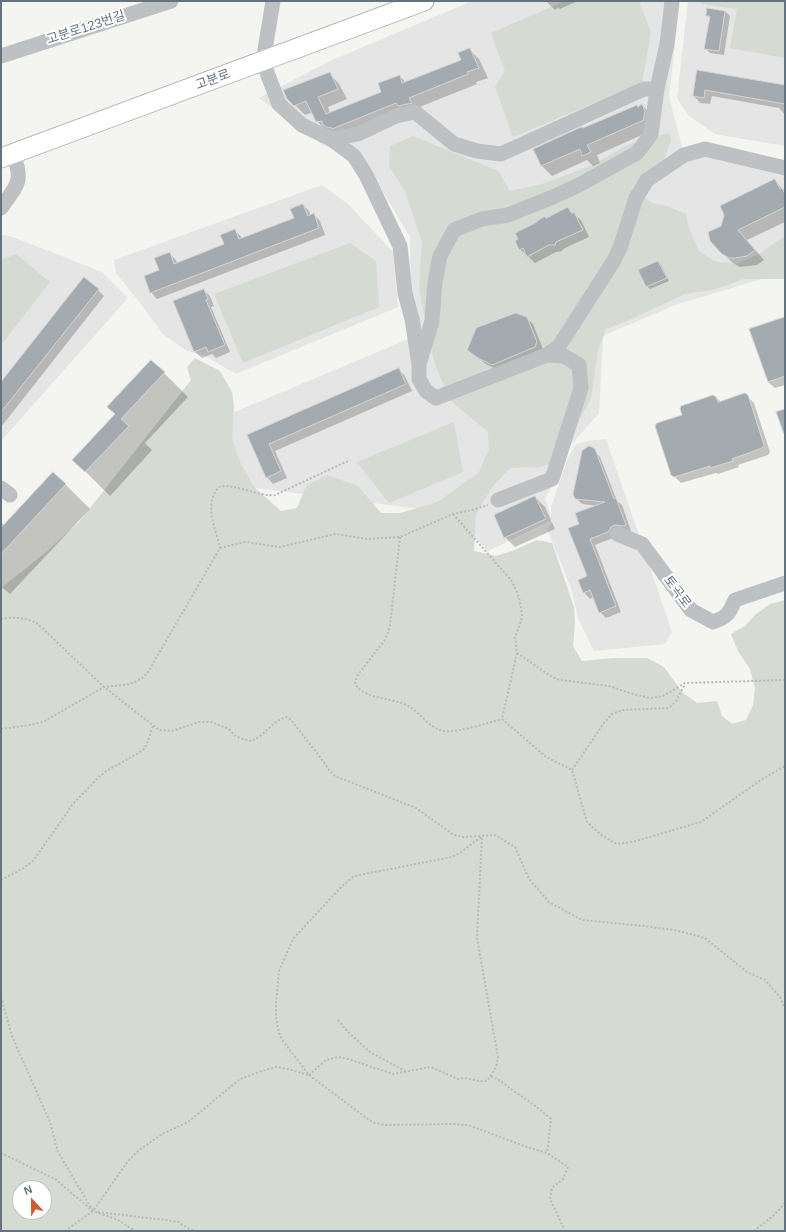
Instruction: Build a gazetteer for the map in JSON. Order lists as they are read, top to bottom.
{
  "streets": {
    "main road": ["고분로"],
    "street": ["고분로123번길", "토곡로"]
  },
  "north": "top"
}
